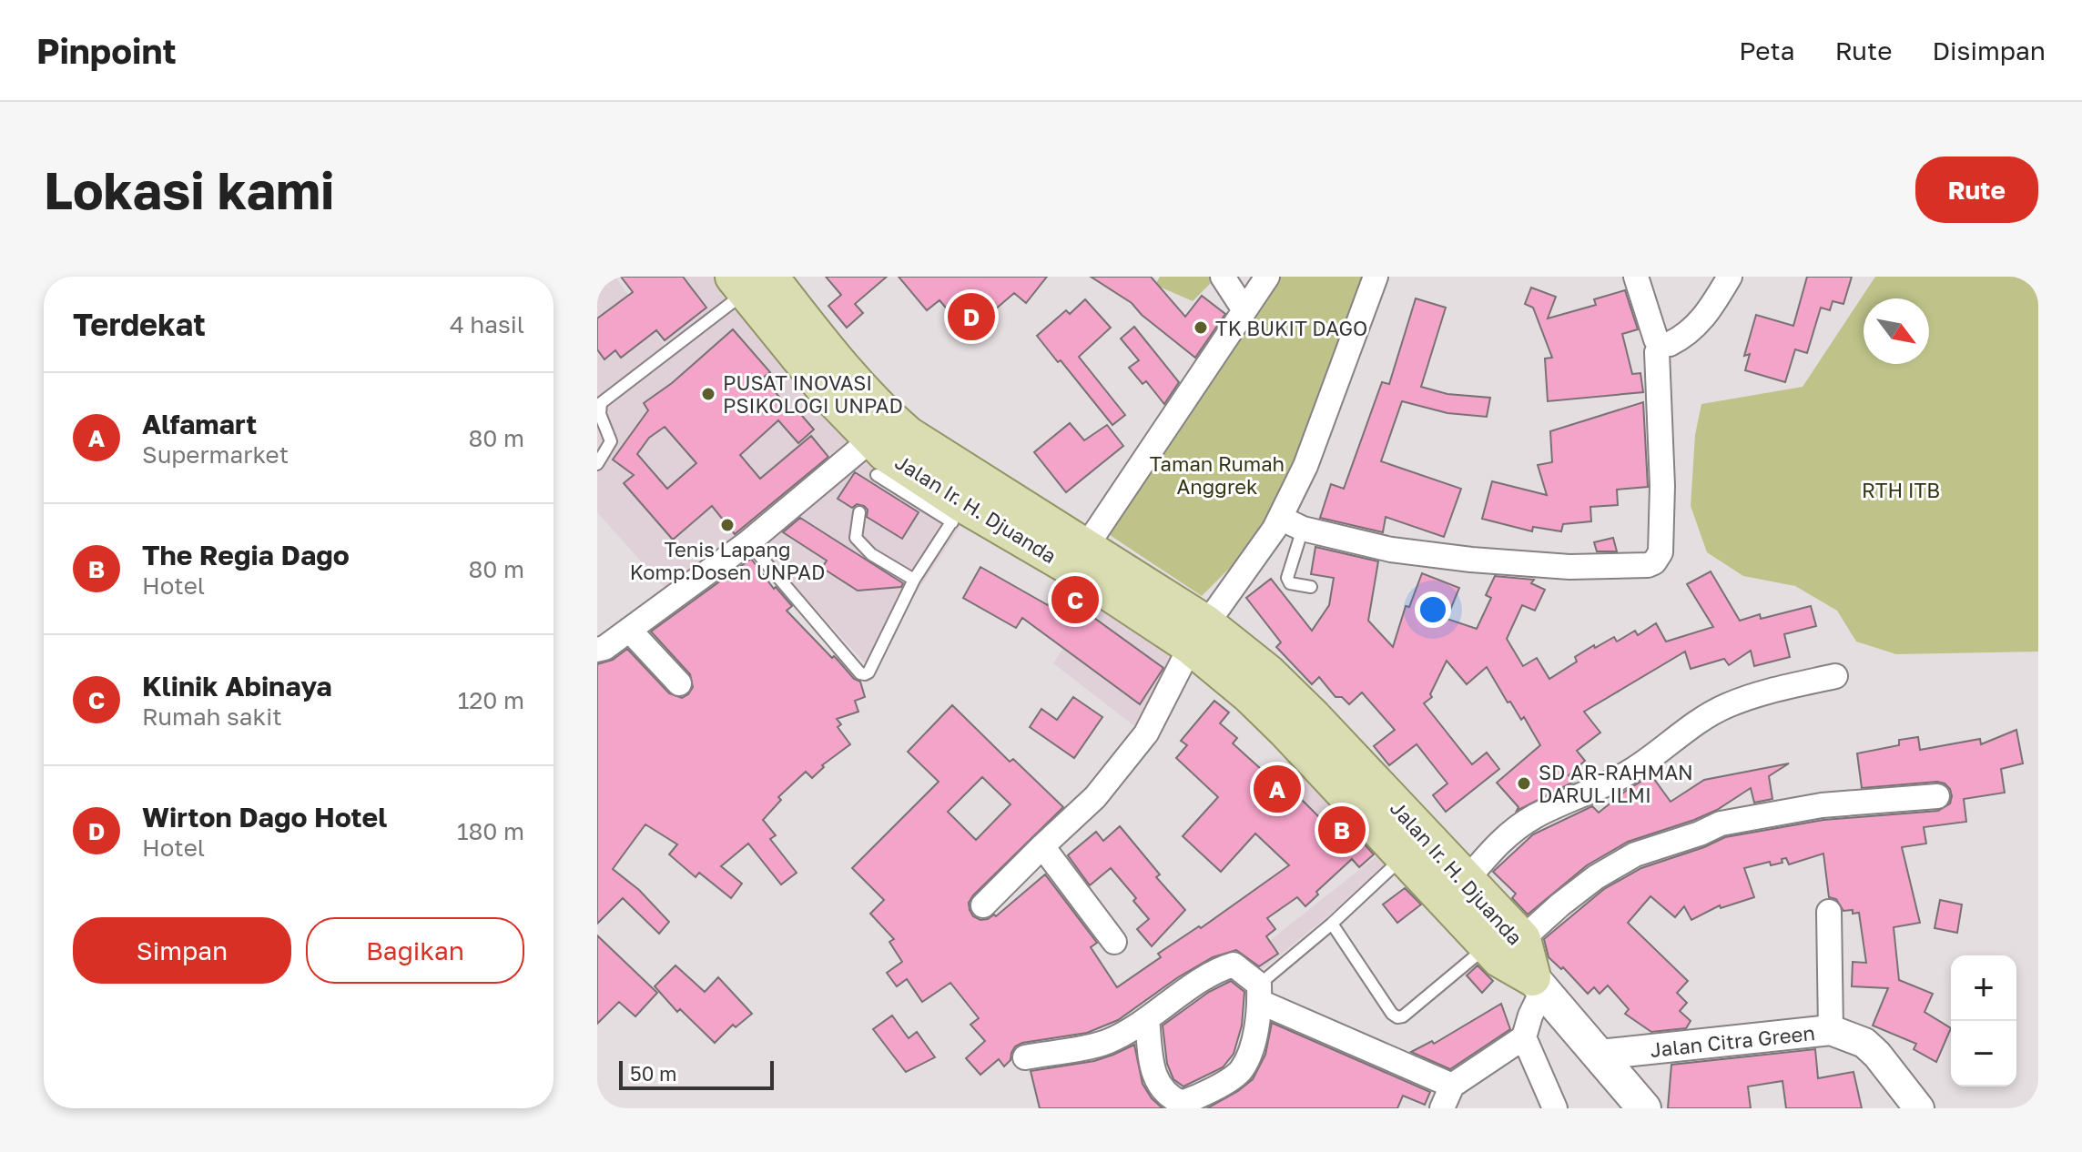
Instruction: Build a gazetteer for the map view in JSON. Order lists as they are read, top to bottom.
{
  "streets": {
    "main road": ["Jalan Ir. H. Djuanda"],
    "street": ["Jalan Citra Green"]
  },
  "crossings": [
    ["Jalan Ir. H. Djuanda", "Jalan Citra Green"]
  ],
  "parks": ["Taman Rumah Anggrek", "RTH ITB"],
  "places": [
    "TK BUKIT DAGO",
    "PUSAT INOVASI PSIKOLOGI UNPAD",
    "Tenis Lapang Komp.Dosen UNPAD",
    "SD AR-RAHMAN DARUL ILMI"
  ],
  "scale_bar": "50 m",
  "north": "bottom right",
  "page": {
    "header": "Pinpoint",
    "nav": ["Peta", "Rute", "Disimpan"],
    "buttons": [
      "Rute",
      ["Simpan", "Bagikan"]
    ],
    "title": "Lokasi kami",
    "heading": ["Terdekat", "4 hasil"],
    "pins": [
      "D",
      "C",
      "A",
      "B"
    ],
    "list": [
      {
        "mark": "A",
        "name": "Alfamart",
        "note": "Supermarket",
        "value": "80 m"
      },
      {
        "mark": "B",
        "name": "The Regia Dago",
        "note": "Hotel",
        "value": "80 m"
      },
      {
        "mark": "C",
        "name": "Klinik Abinaya",
        "note": "Rumah sakit",
        "value": "120 m"
      },
      {
        "mark": "D",
        "name": "Wirton Dago Hotel",
        "note": "Hotel",
        "value": "180 m"
      }
    ],
    "map_buttons": ["+", "−"],
    "scale": "50 m"
  }
}
